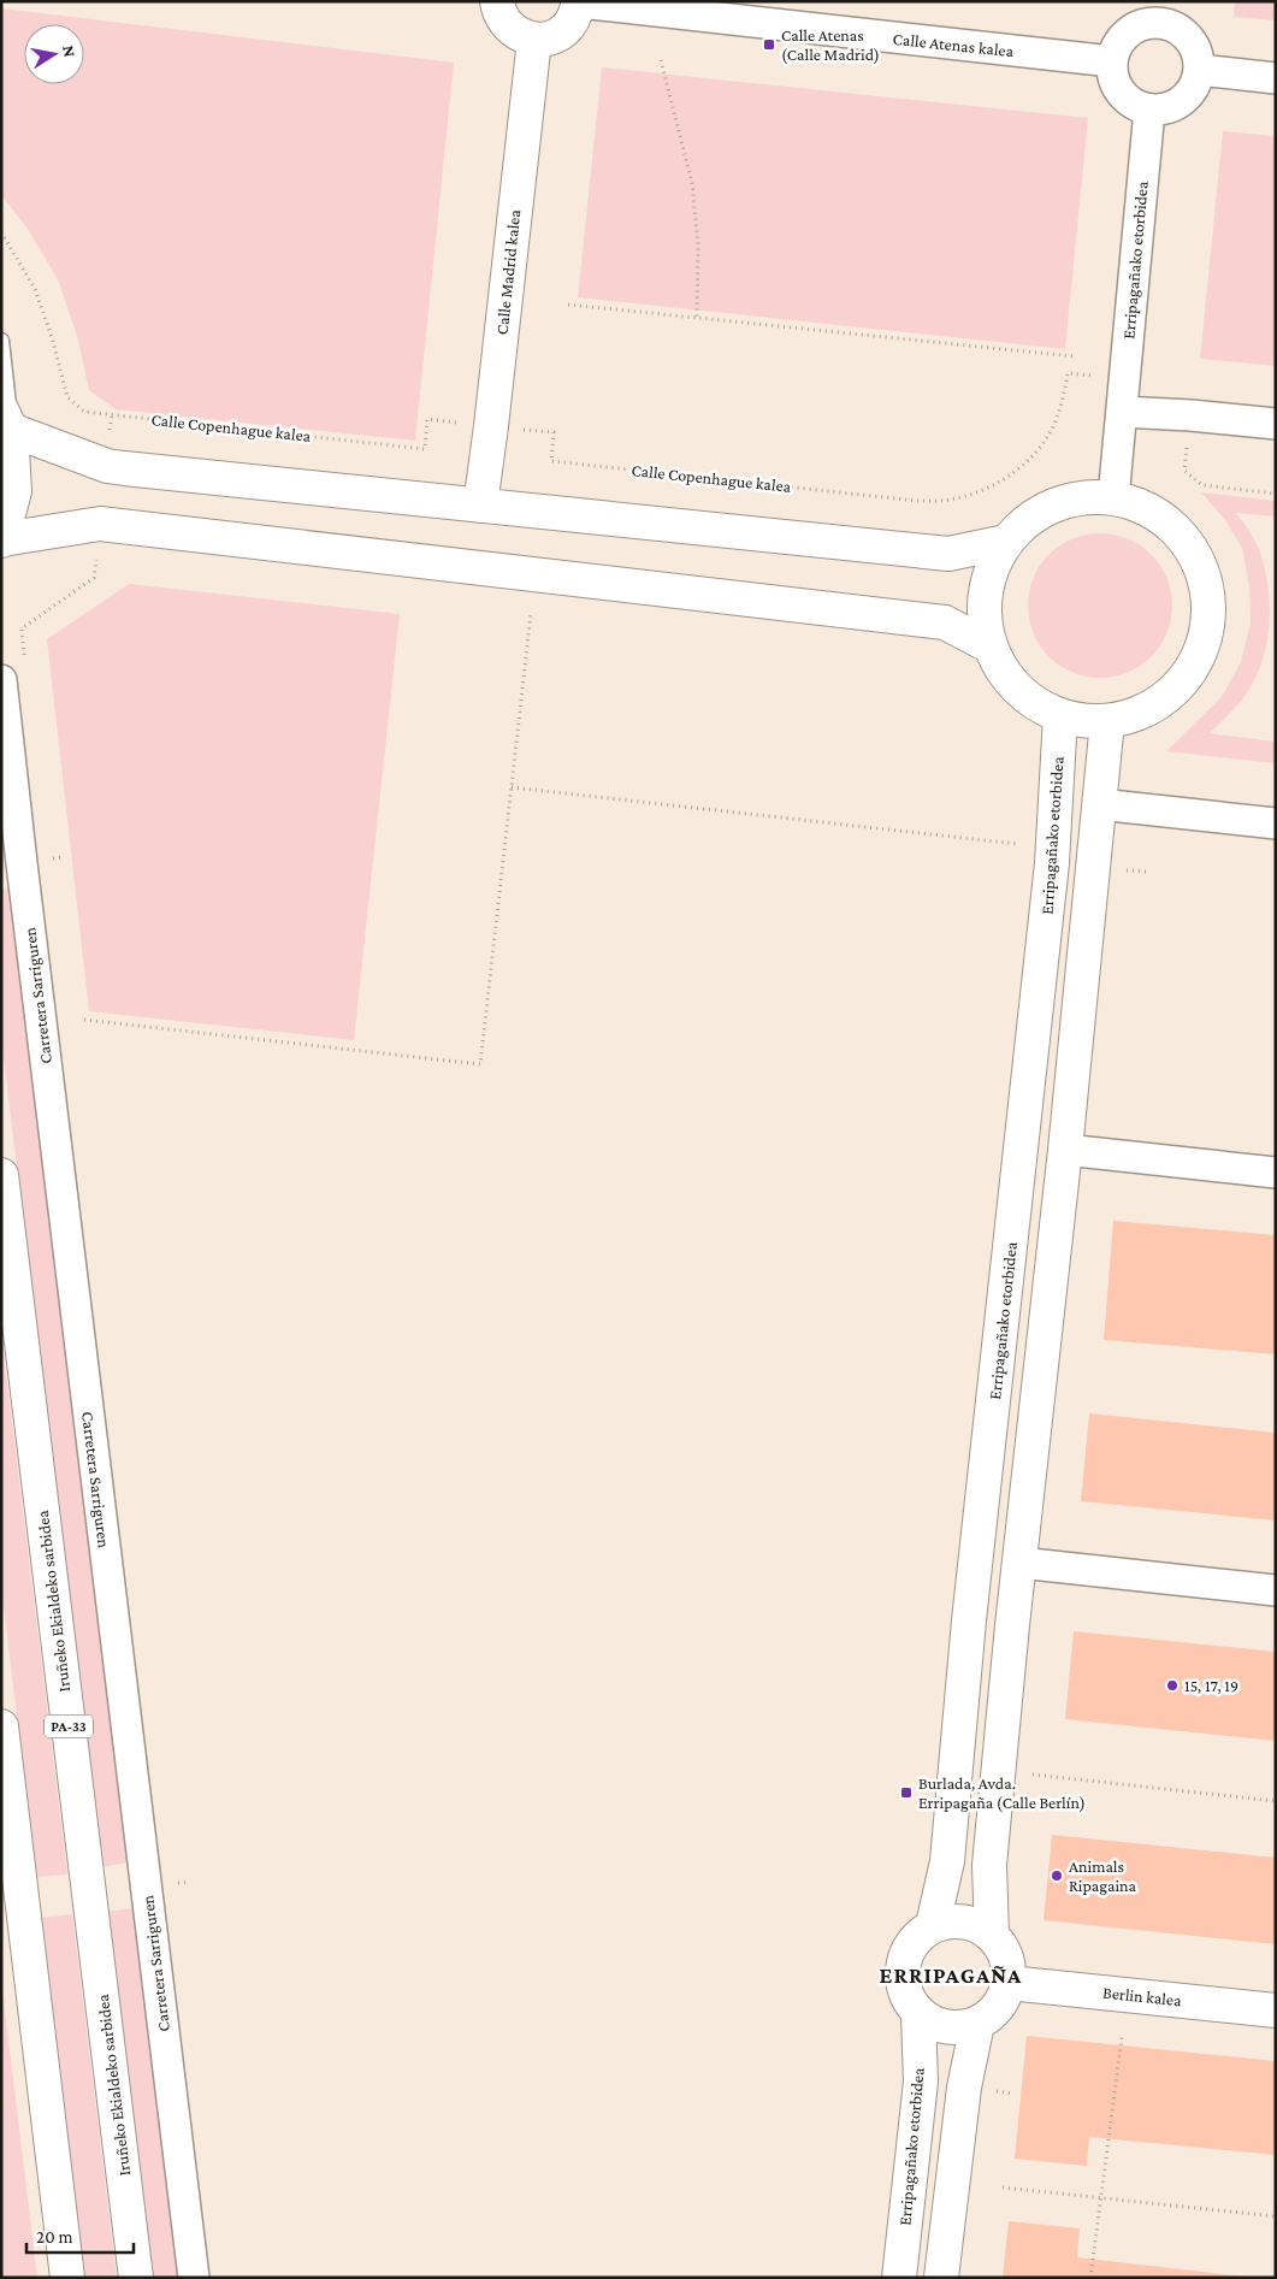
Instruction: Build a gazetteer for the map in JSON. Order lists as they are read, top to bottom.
{
  "streets": {
    "main road": [
      "Erripagañako etorbidea",
      "Calle Madrid kalea",
      "Iruñeko Ekialdeko sarbidea",
      "PA-33",
      "Berlin kalea"
    ],
    "street": ["Calle Atenas kalea", "Carretera Sarriguren"],
    "path": ["Calle Copenhague kalea"]
  },
  "crossings": [
    ["Calle Atenas kalea", "Erripagañako etorbidea"],
    ["Erripagañako etorbidea", "Calle Copenhague kalea"],
    ["Erripagañako etorbidea", "Berlin kalea"],
    ["Calle Madrid kalea", "Calle Copenhague kalea"]
  ],
  "districts": ["ERRIPAGAÑA"],
  "places": {
    "transit": ["Calle Atenas (Calle Madrid)", "Burlada, Avda. Erripagaña (Calle Berlín)"],
    "other": ["15, 17, 19", "Animals Ripagaina"]
  },
  "scale_bar": "20 m",
  "north": "right"
}
